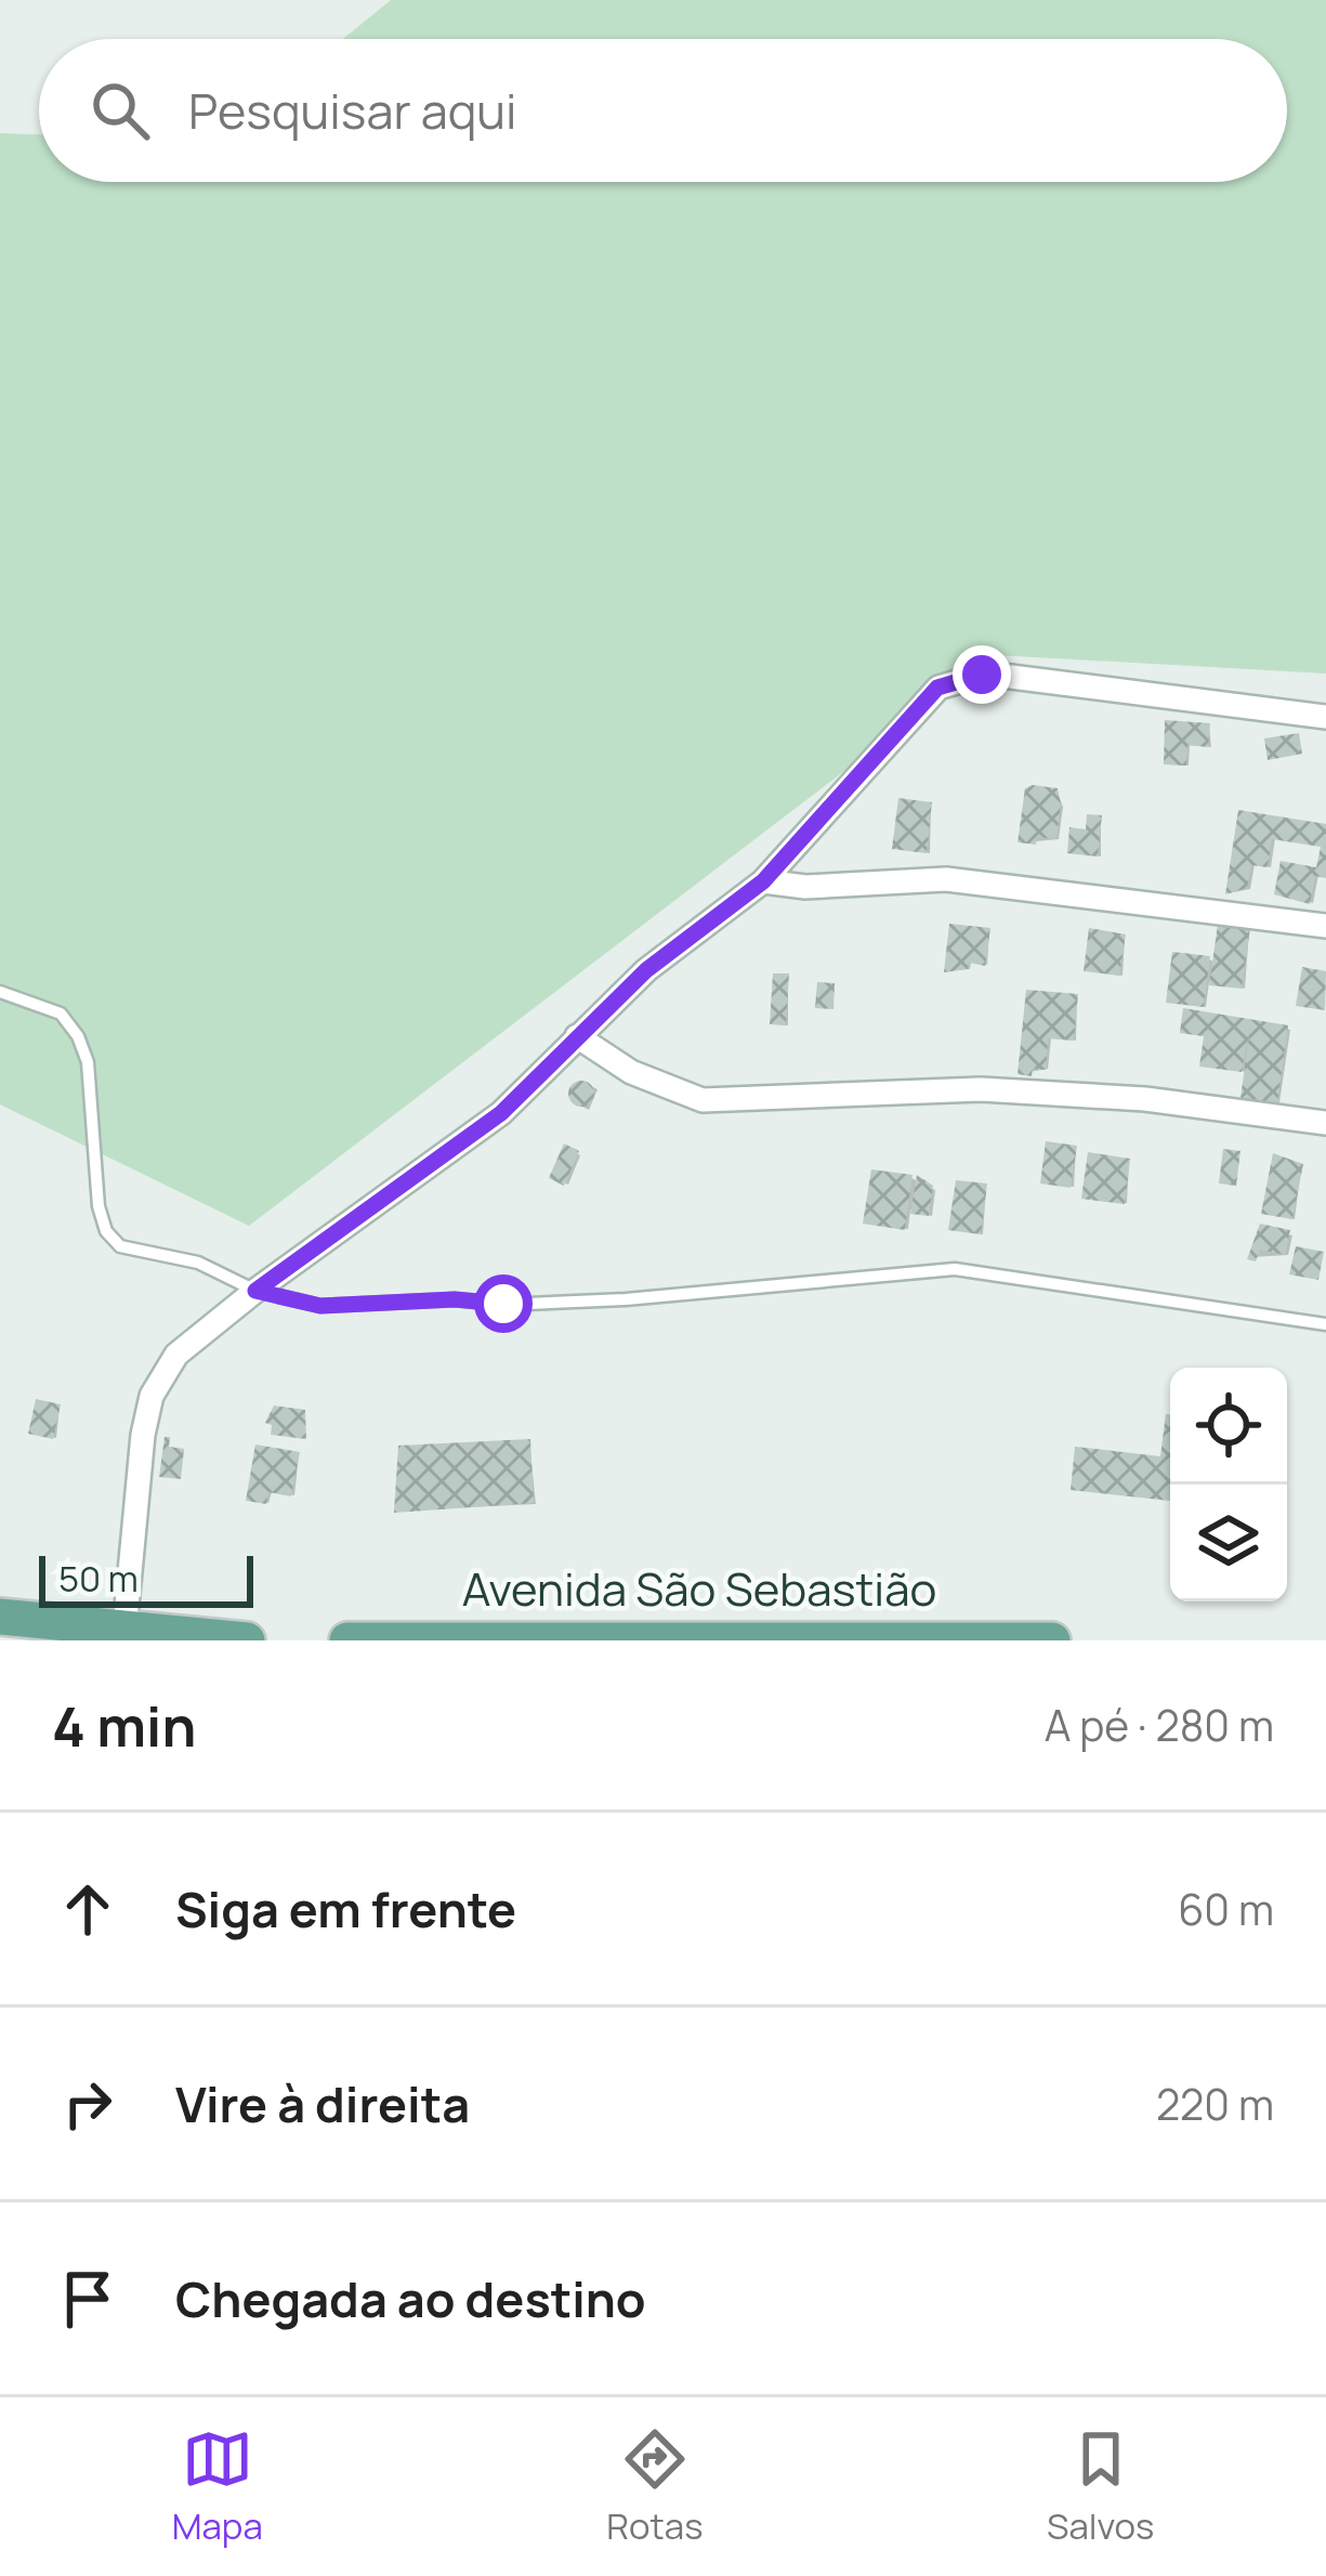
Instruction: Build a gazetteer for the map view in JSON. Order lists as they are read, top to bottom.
{
  "streets": {
    "main road": ["Avenida São Sebastião"]
  },
  "scale_bar": "50 m",
  "page": {
    "search": "Pesquisar aqui",
    "scale": "50 m",
    "heading": ["4 min", "A pé · 280 m"],
    "list": [
      ["Siga em frente", "60 m"],
      ["Vire à direita", "220 m"],
      "Chegada ao destino"
    ],
    "nav": ["Mapa", "Rotas", "Salvos"]
  }
}
